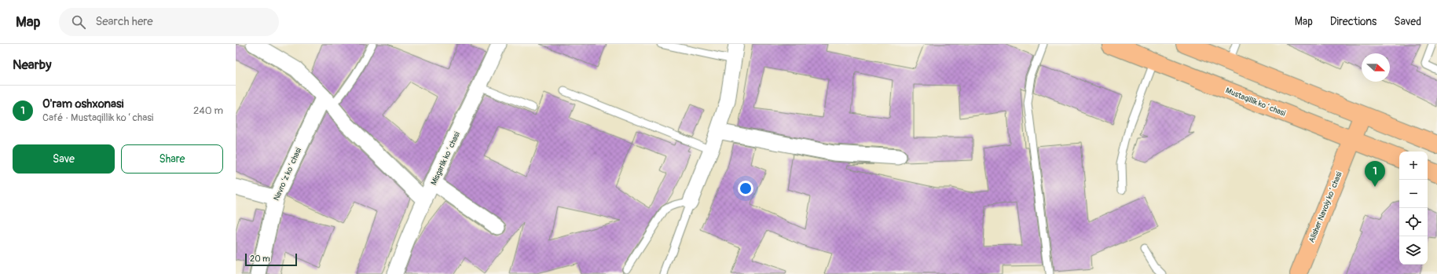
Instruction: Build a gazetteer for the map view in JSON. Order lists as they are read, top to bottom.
{
  "streets": {
    "main road": ["Mustaqillik koʻchasi", "Alisher Navoiy koʻchasi"],
    "street": ["Misgarlik koʻchasi", "Navroʻz koʻchasi"]
  },
  "crossings": [
    ["Mustaqillik koʻchasi", "Alisher Navoiy koʻchasi"]
  ],
  "scale_bar": "20 m",
  "north": "right",
  "page": {
    "header": "Map",
    "search": "Search here",
    "nav": ["Map", "Directions", "Saved"],
    "heading": "Nearby",
    "list": [
      {
        "mark": "1",
        "name": "O'ram oshxonasi",
        "note": "Café · Mustaqillik koʻchasi",
        "value": "240 m"
      }
    ],
    "buttons": ["Save", "Share"],
    "map_buttons": ["+", "−"],
    "pins": "1",
    "scale": "20 m"
  }
}
